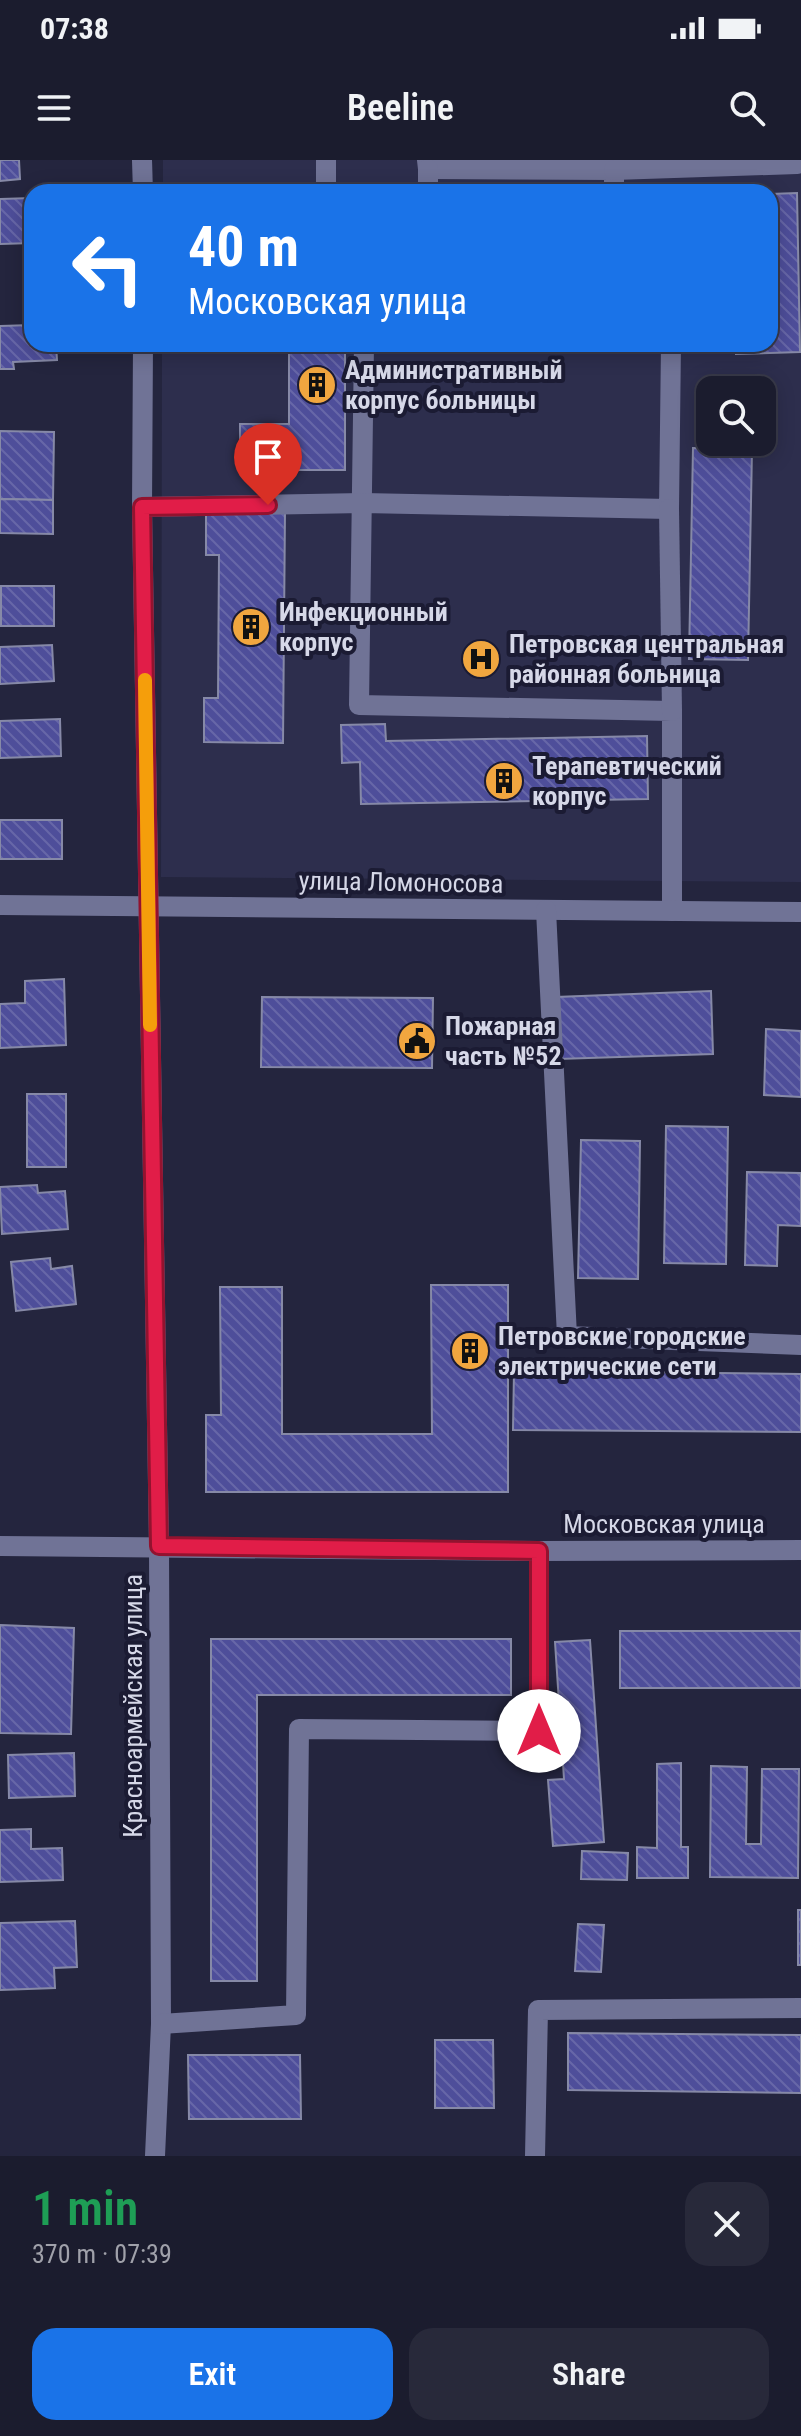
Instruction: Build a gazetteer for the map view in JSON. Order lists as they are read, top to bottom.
{
  "streets": {
    "street": ["улица Ломоносова", "Московская улица", "Красноармейская улица"]
  },
  "crossings": [
    ["улица Ломоносова", "Красноармейская улица"],
    ["Московская улица", "Красноармейская улица"]
  ],
  "places": {
    "building": [
      "Административный корпус больницы",
      "Инфекционный корпус",
      "Терапевтический корпус",
      "Петровские городские электрические сети"
    ],
    "hospital": ["Петровская центральная районная больница"],
    "public building": ["Пожарная часть №52"]
  },
  "page": {
    "status": "07:38",
    "header": "Beeline",
    "turn": ["40 m", "Московская улица"],
    "heading": ["1 min", "370 m · 07:39"],
    "buttons": ["Exit", "Share"]
  }
}
